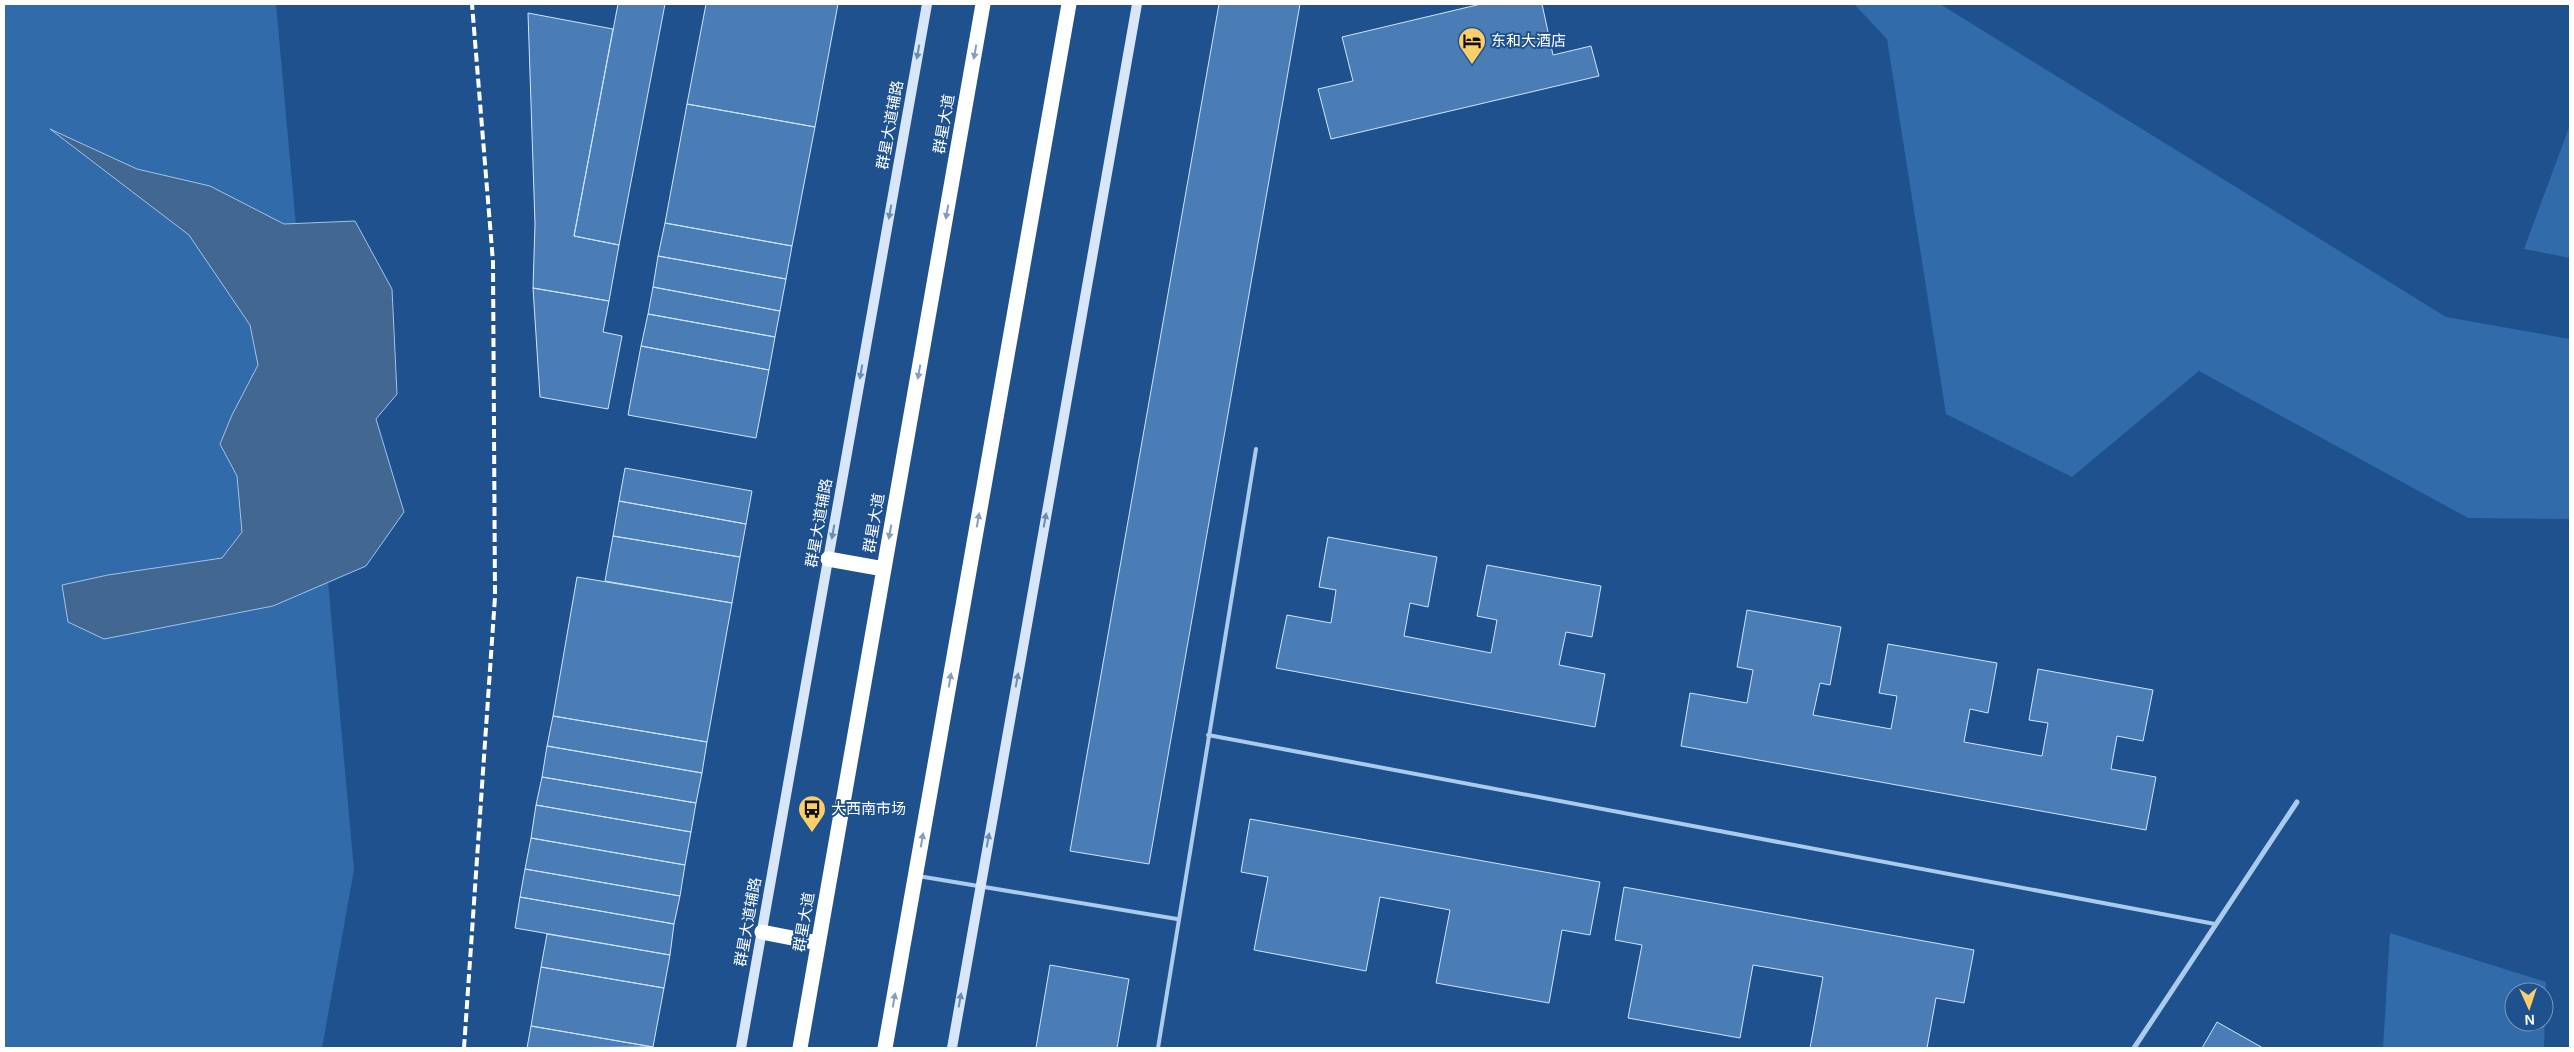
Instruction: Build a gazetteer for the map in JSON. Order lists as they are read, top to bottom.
{
  "streets": {
    "highway": ["群星大道"],
    "street": ["群星大道辅路"]
  },
  "one_way": ["群星大道辅路"],
  "places": {
    "hotel": ["东和大酒店"],
    "bus stop": ["大西南市场"]
  },
  "north": "bottom"
}
